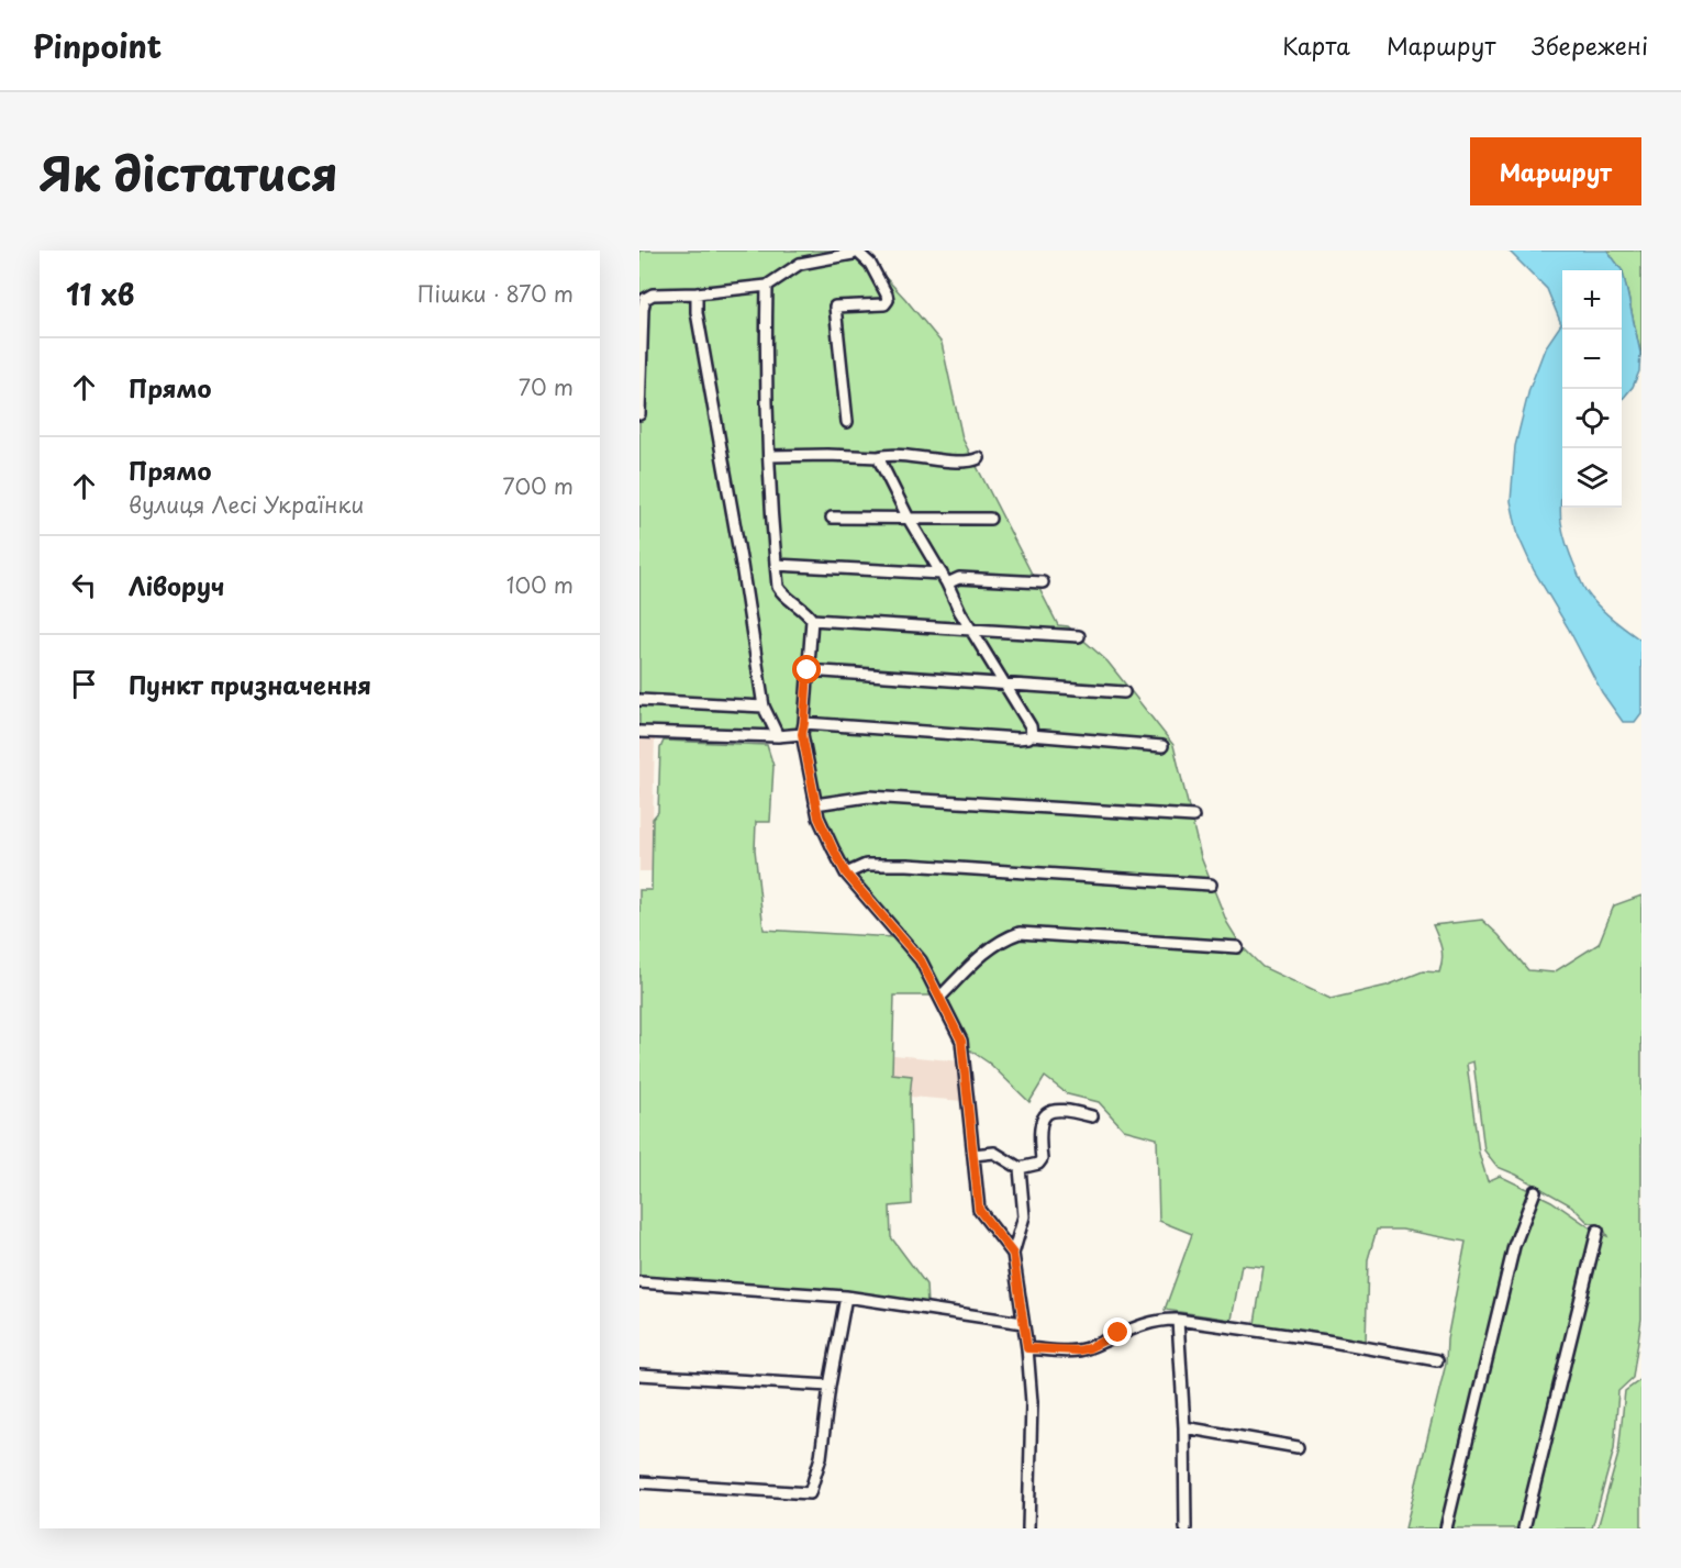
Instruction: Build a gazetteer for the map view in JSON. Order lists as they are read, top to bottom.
{
  "page": {
    "header": "Pinpoint",
    "nav": ["Карта", "Маршрут", "Збережені"],
    "title": "Як дістатися",
    "buttons": "Маршрут",
    "heading": ["11 хв", "Пішки · 870 m"],
    "map_buttons": ["+", "−"],
    "list": [
      ["Прямо", "70 m"],
      ["Прямо", "вулиця Лесі Українки", "700 m"],
      ["Ліворуч", "100 m"],
      "Пункт призначення"
    ]
  }
}
